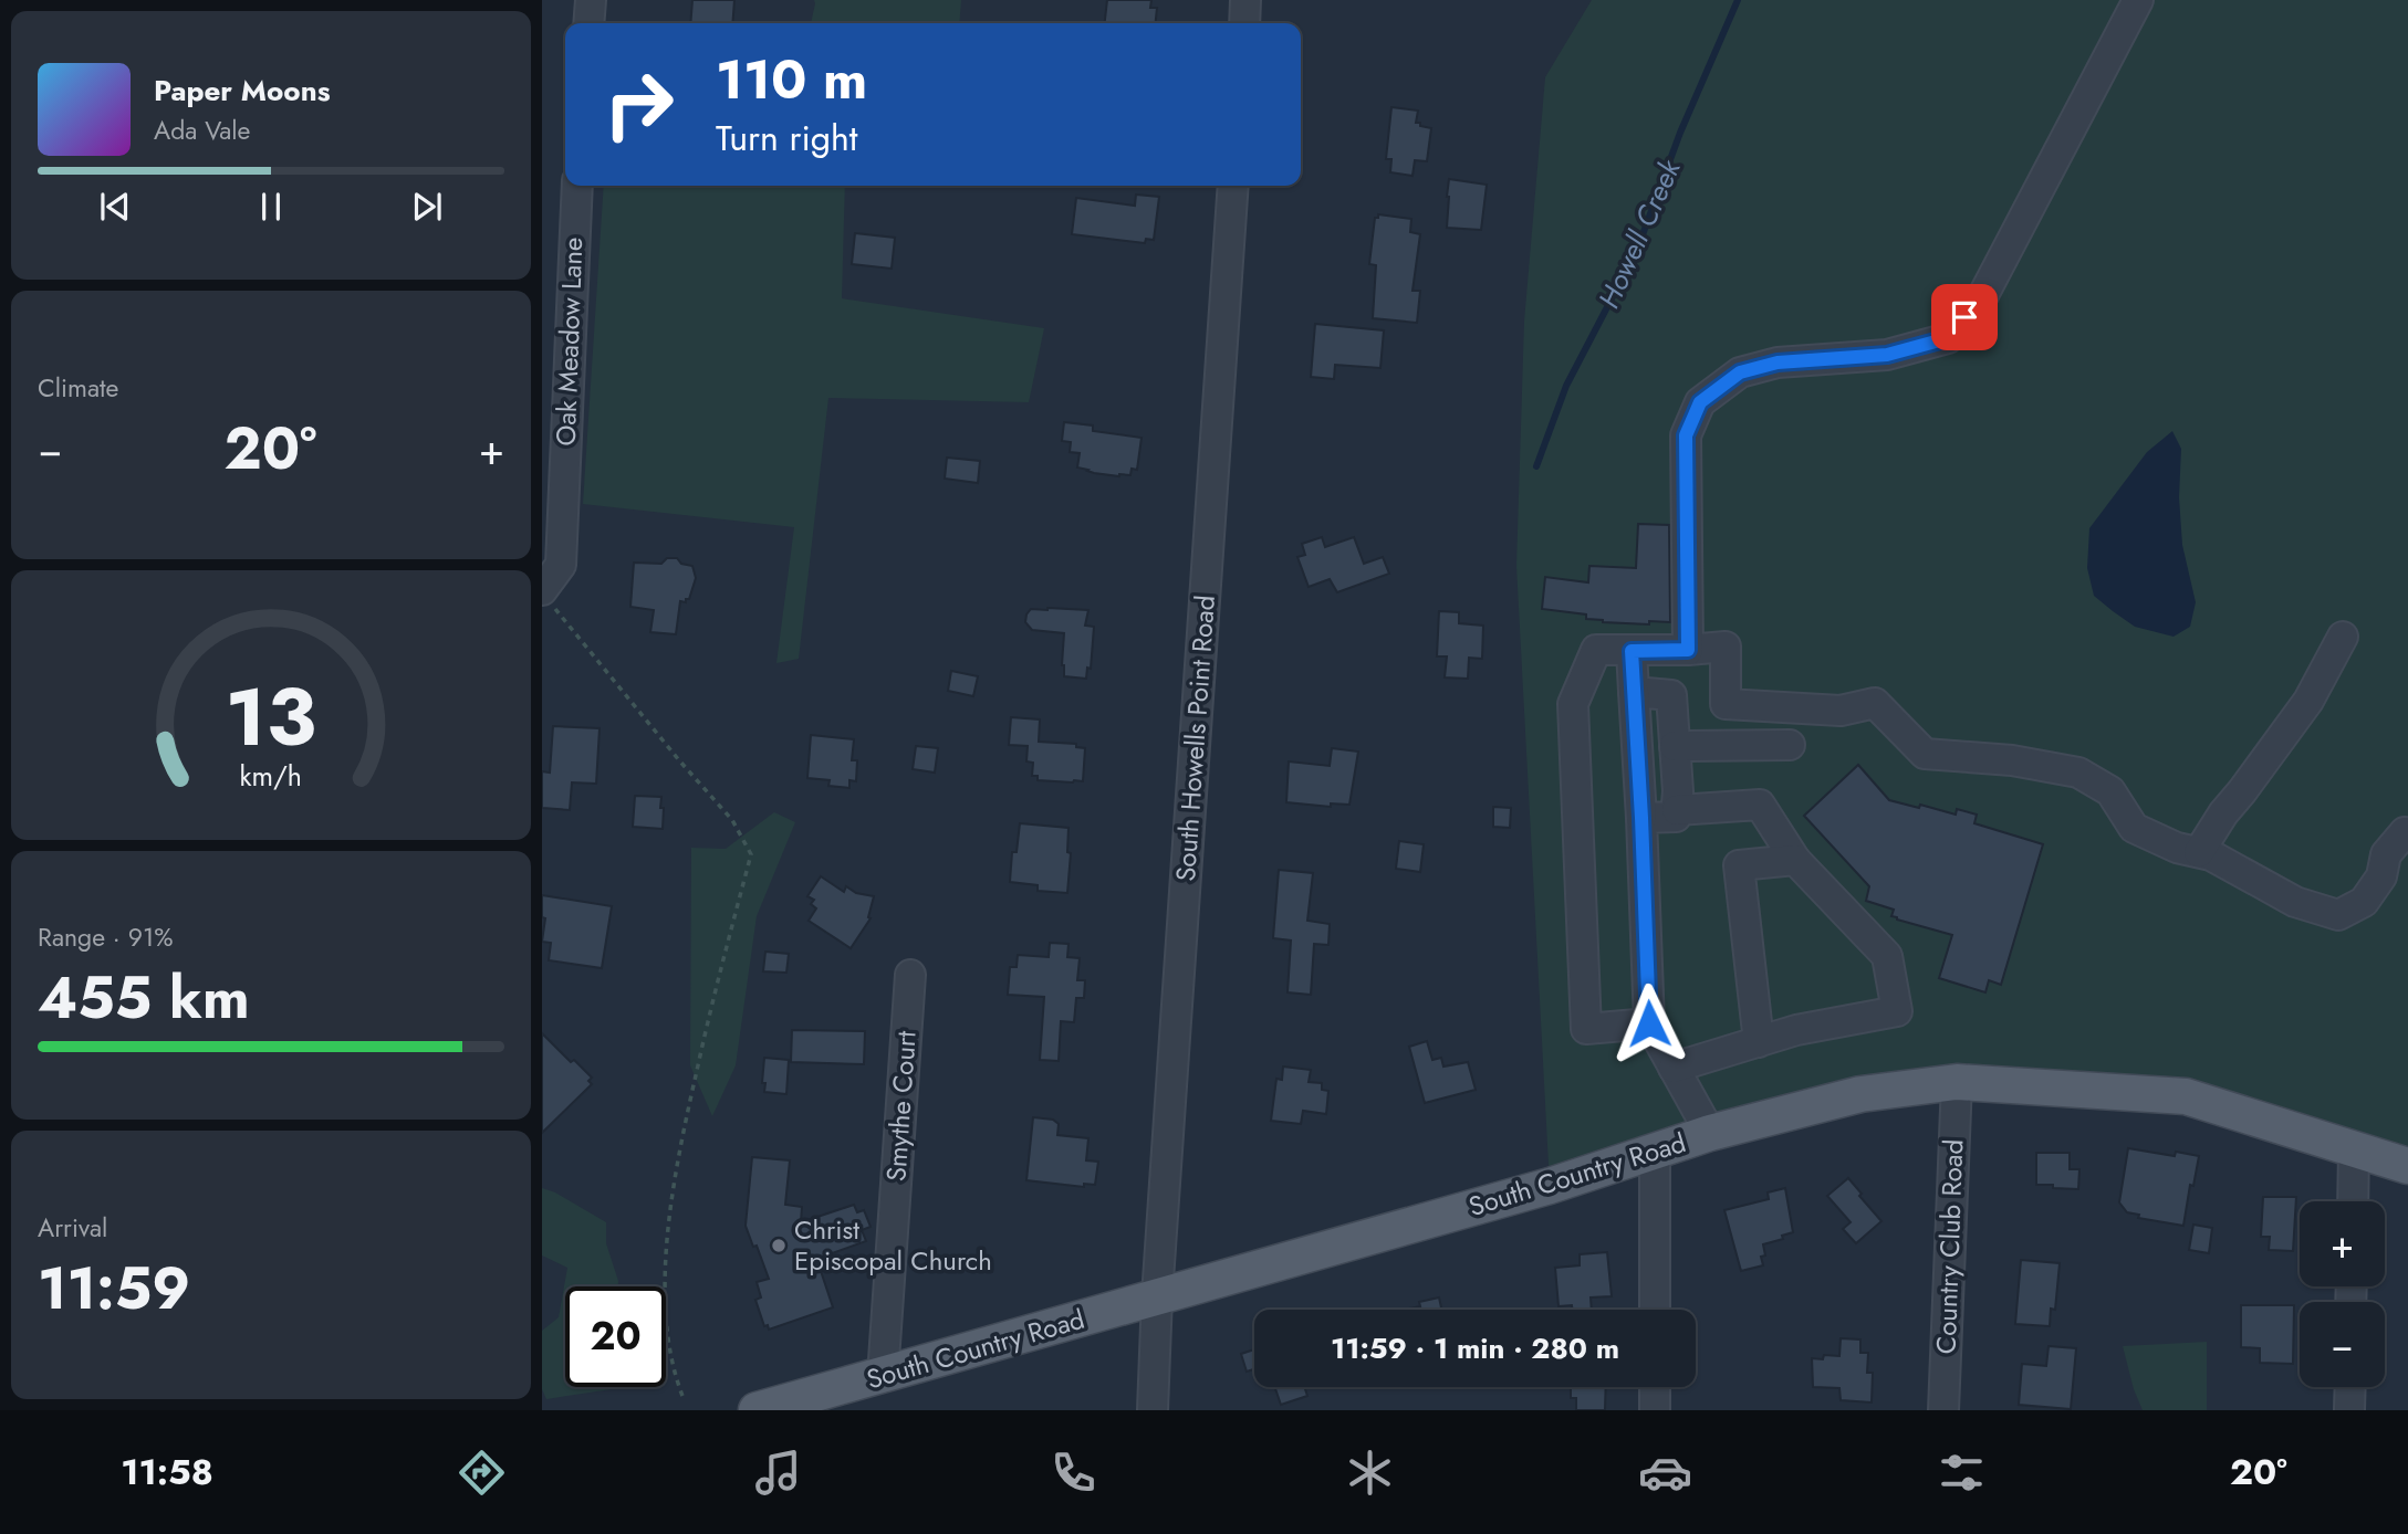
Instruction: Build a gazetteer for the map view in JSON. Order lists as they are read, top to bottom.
{
  "streets": {
    "main road": ["South Country Road"],
    "street": [
      "Oak Meadow Lane",
      "South Howells Point Road",
      "Smythe Court",
      "Country Club Road"
    ]
  },
  "crossings": [
    ["South Howells Point Road", "South Country Road"],
    ["Smythe Court", "South Country Road"],
    ["South Country Road", "Country Club Road"]
  ],
  "water": ["Howell Creek"],
  "places": ["Christ Episcopal Church"],
  "page": {
    "turn": ["110 m", "Turn right"],
    "song": ["Paper Moons", "Ada Vale"],
    "tile": [
      "Climate",
      ["Range · 91%", "455 km"],
      ["Arrival", "11:59"]
    ],
    "heat": ["−", "20°", "+"],
    "map_buttons": ["+", "−"],
    "limit": "20",
    "trip": "11:59 · 1 min · 280 m",
    "tabs": ["11:58", "20°"],
    "gauge": ["13", "km/h"]
  }
}
